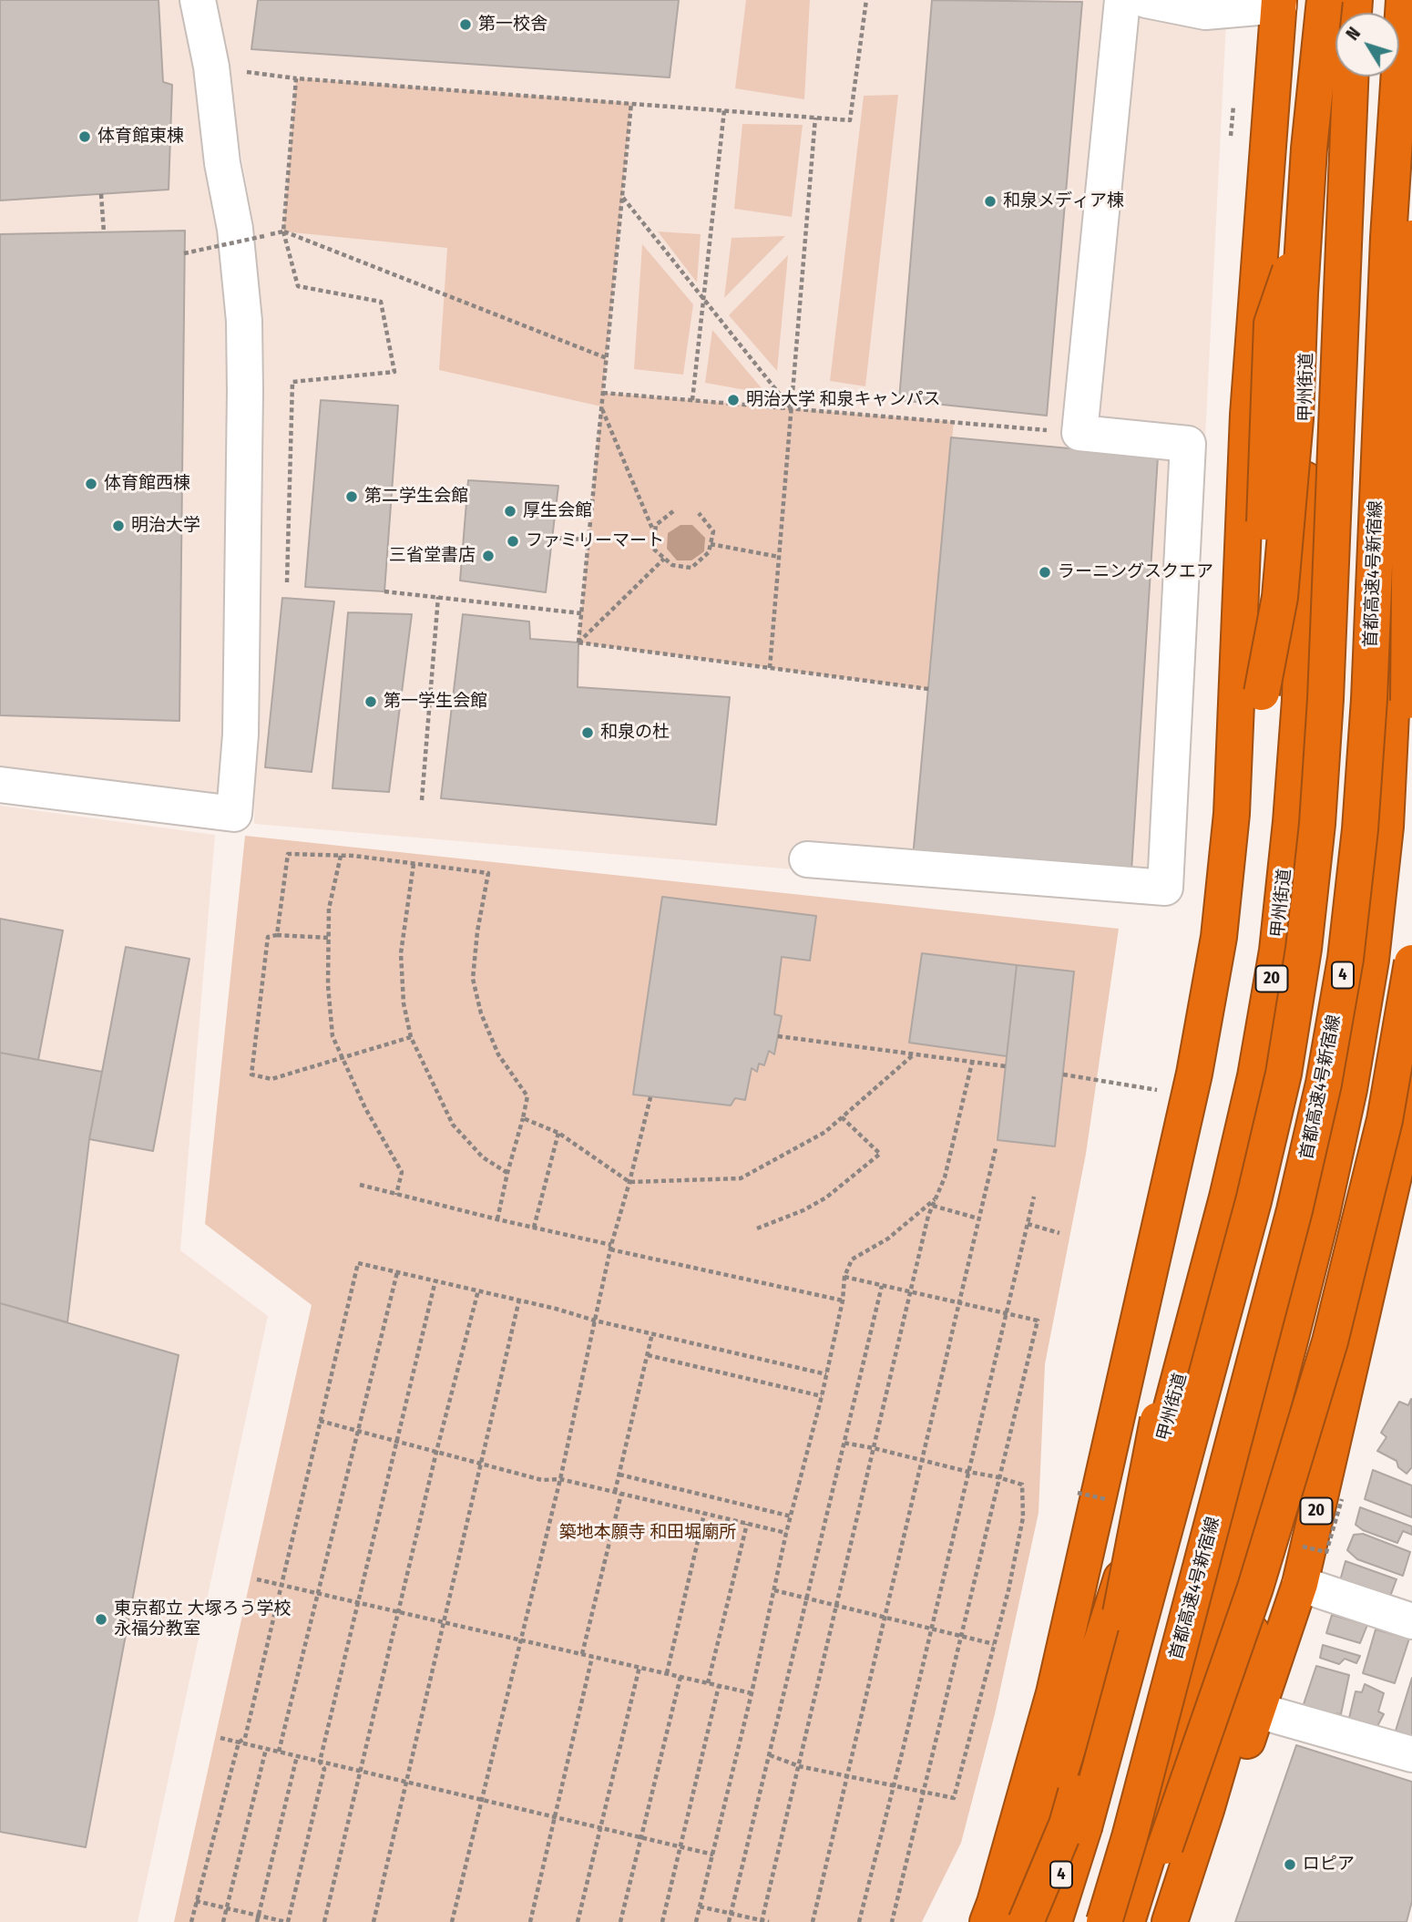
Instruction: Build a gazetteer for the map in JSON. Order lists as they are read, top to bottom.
{
  "streets": {
    "highway": [
      "甲州街道",
      "首都高速4号新宿線",
      "4",
      "20"
    ]
  },
  "parks": ["築地本願寺 和田堀廟所"],
  "places": [
    "第一校舎",
    "体育館東棟",
    "和泉メディア棟",
    "明治大学 和泉キャンパス",
    "体育館西棟",
    "第二学生会館",
    "厚生会館",
    "明治大学",
    "ファミリーマート",
    "三省堂書店",
    "ラーニングスクエア",
    "第一学生会館",
    "和泉の杜",
    "東京都立 大塚ろう学校 永福分教室",
    "ロピア"
  ],
  "north": "top left"
}
